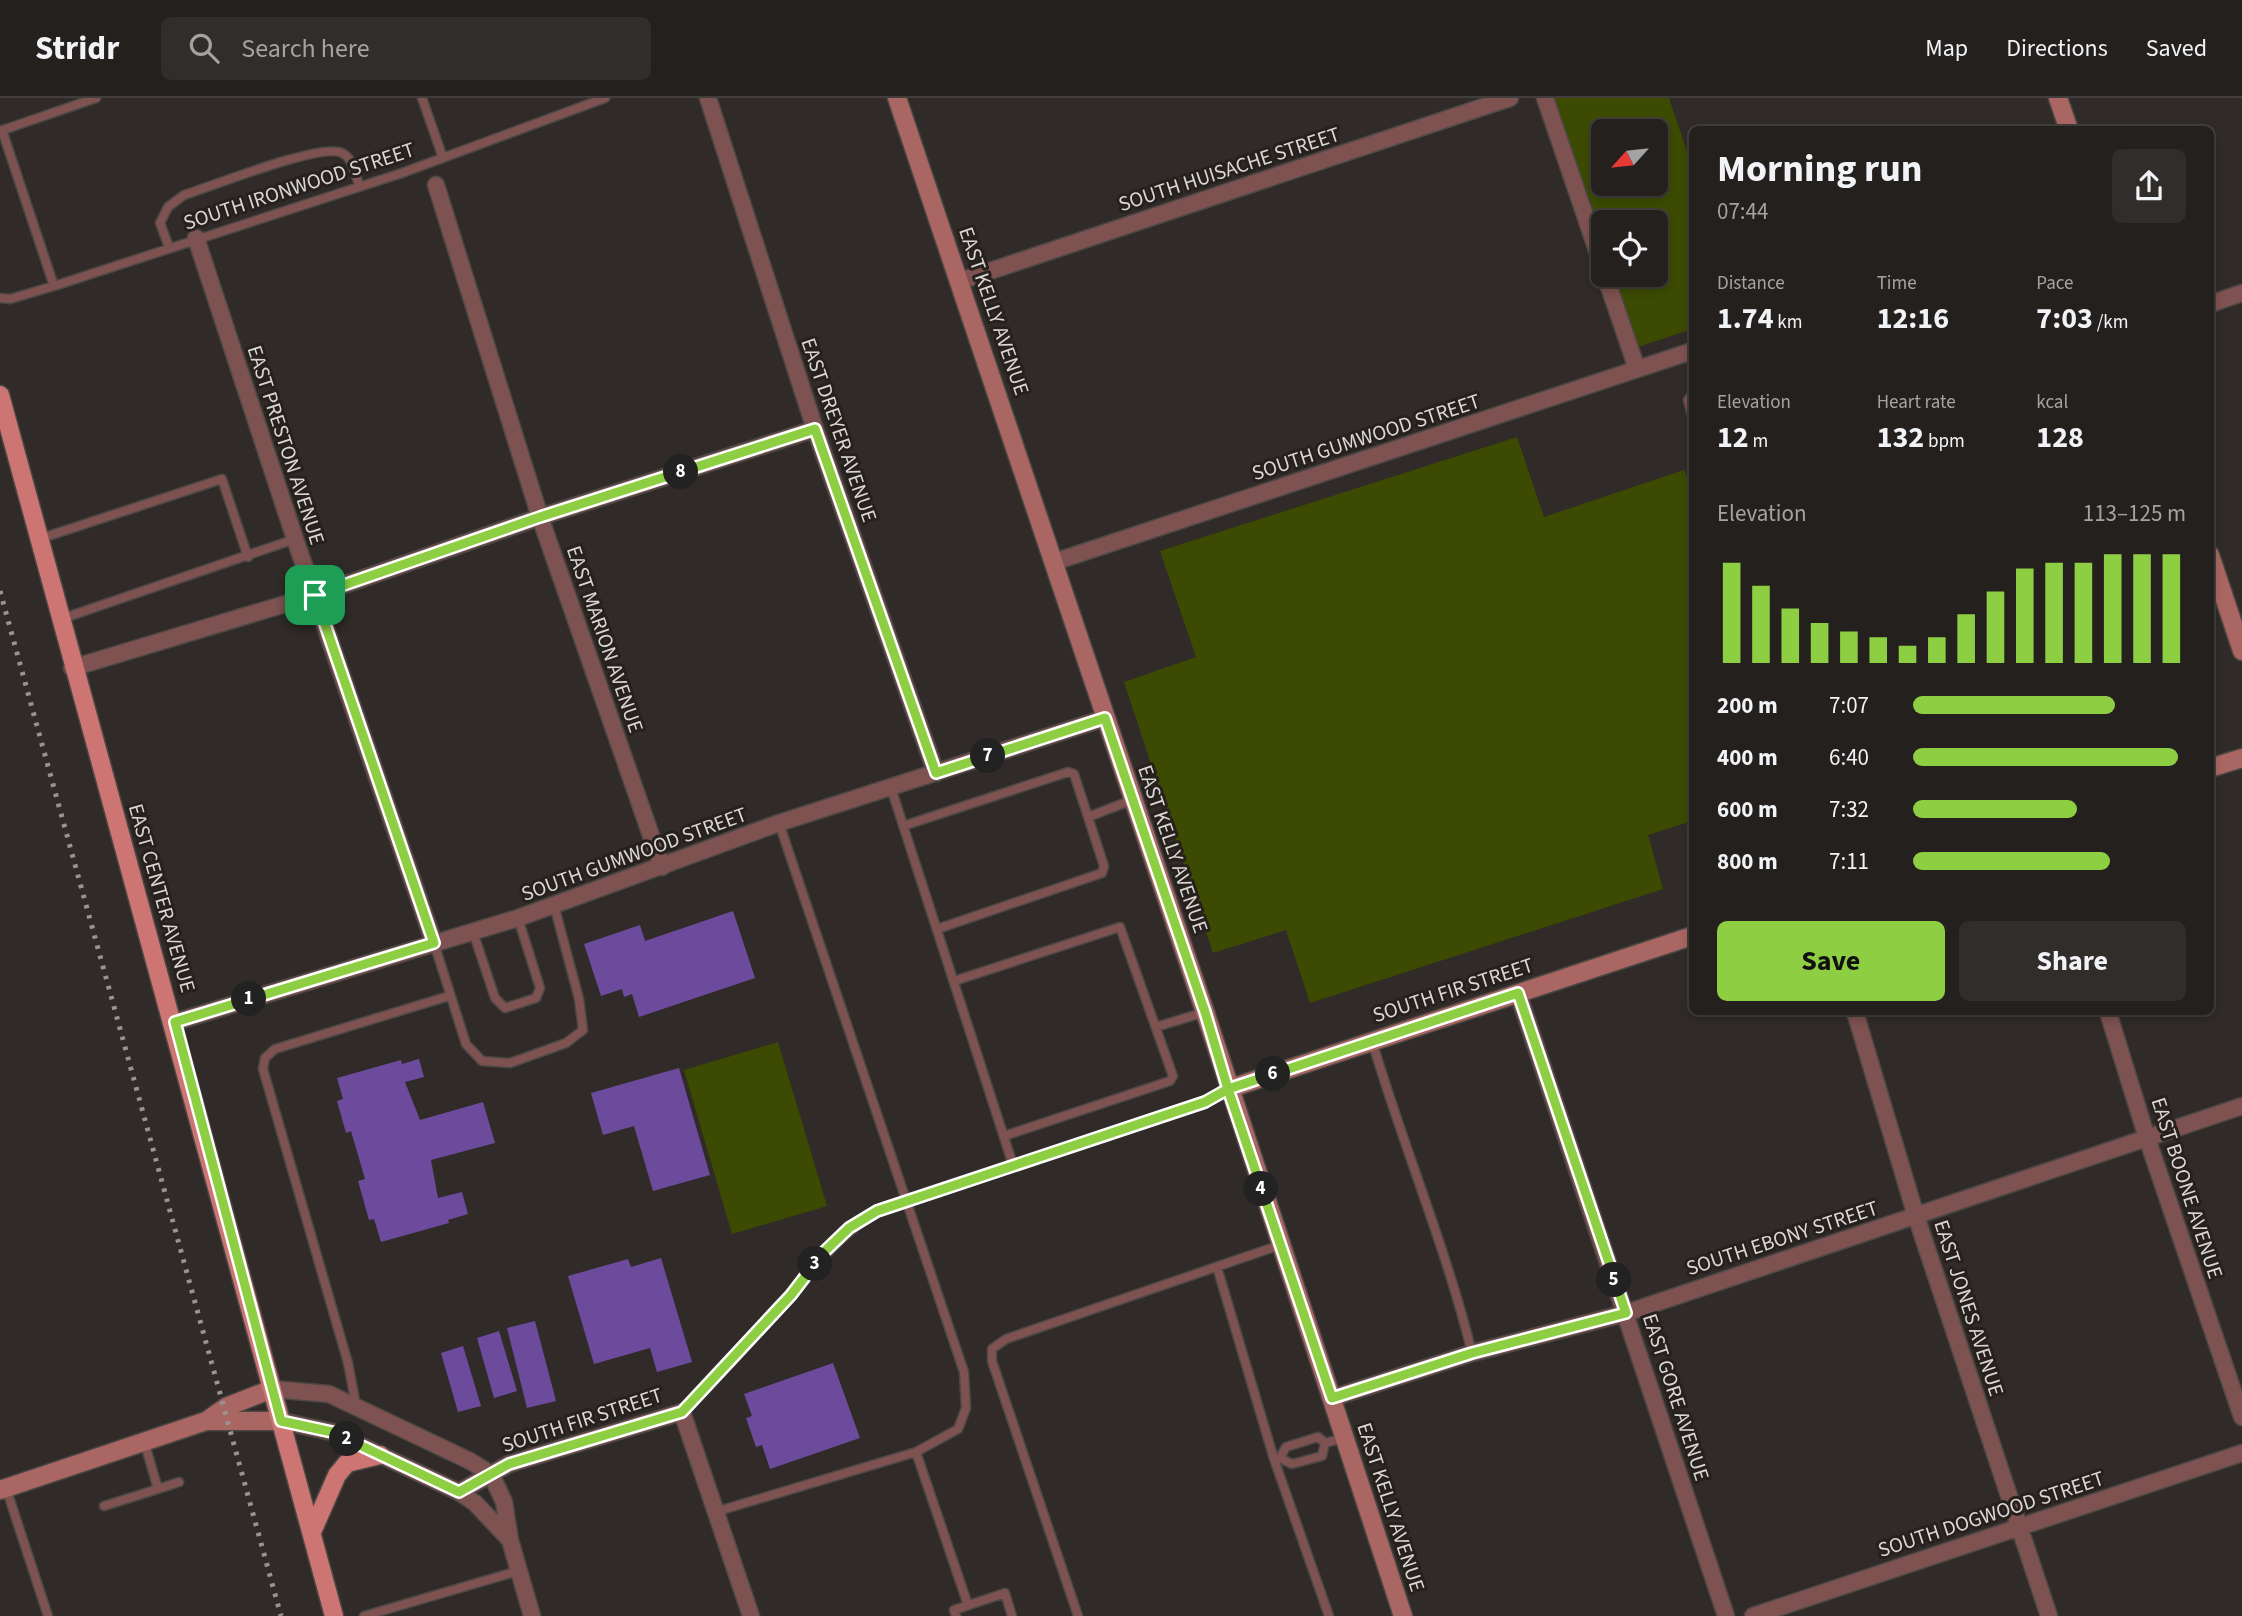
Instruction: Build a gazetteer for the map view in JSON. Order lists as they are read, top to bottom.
{
  "streets": {
    "main road": ["EAST CENTER AVENUE"],
    "street": [
      "SOUTH HUISACHE STREET",
      "EAST KELLY AVENUE",
      "EAST DREYER AVENUE",
      "SOUTH GUMWOOD STREET",
      "EAST PRESTON AVENUE",
      "EAST MARION AVENUE",
      "SOUTH FIR STREET",
      "EAST BOONE AVENUE",
      "SOUTH EBONY STREET",
      "EAST JONES AVENUE",
      "EAST GORE AVENUE",
      "SOUTH DOGWOOD STREET"
    ],
    "lane": ["SOUTH IRONWOOD STREET"]
  },
  "crossings": [
    ["SOUTH HUISACHE STREET", "EAST KELLY AVENUE"],
    ["SOUTH IRONWOOD STREET", "EAST PRESTON AVENUE"],
    ["EAST KELLY AVENUE", "SOUTH GUMWOOD STREET"],
    ["EAST KELLY AVENUE", "SOUTH FIR STREET"],
    ["EAST KELLY AVENUE", "SOUTH EBONY STREET"],
    ["EAST DREYER AVENUE", "SOUTH GUMWOOD STREET"],
    ["SOUTH GUMWOOD STREET", "EAST PRESTON AVENUE"],
    ["SOUTH GUMWOOD STREET", "EAST MARION AVENUE"],
    ["SOUTH GUMWOOD STREET", "EAST CENTER AVENUE"],
    ["SOUTH FIR STREET", "EAST GORE AVENUE"],
    ["EAST BOONE AVENUE", "SOUTH EBONY STREET"],
    ["SOUTH EBONY STREET", "EAST JONES AVENUE"],
    ["SOUTH EBONY STREET", "EAST GORE AVENUE"],
    ["EAST JONES AVENUE", "SOUTH DOGWOOD STREET"]
  ],
  "north": "bottom left",
  "page": {
    "header": "Stridr",
    "search": "Search here",
    "nav": ["Map", "Directions", "Saved"],
    "heading": ["Morning run", "07:44"],
    "stats": [
      ["Distance", "1.74 km"],
      ["Time", "12:16"],
      ["Pace", "7:03 /km"],
      ["Elevation", "12 m"],
      ["Heart rate", "132 bpm"],
      ["kcal", "128"]
    ],
    "pins": [
      "8",
      "7",
      "1",
      "6",
      "4",
      "3",
      "5",
      "2"
    ],
    "chart": ["Elevation", "113–125 m"],
    "list": [
      {
        "name": "200 m",
        "note": "7:07"
      },
      {
        "name": "400 m",
        "note": "6:40"
      },
      {
        "name": "600 m",
        "note": "7:32"
      },
      {
        "name": "800 m",
        "note": "7:11"
      }
    ],
    "buttons": ["Save", "Share"]
  }
}
